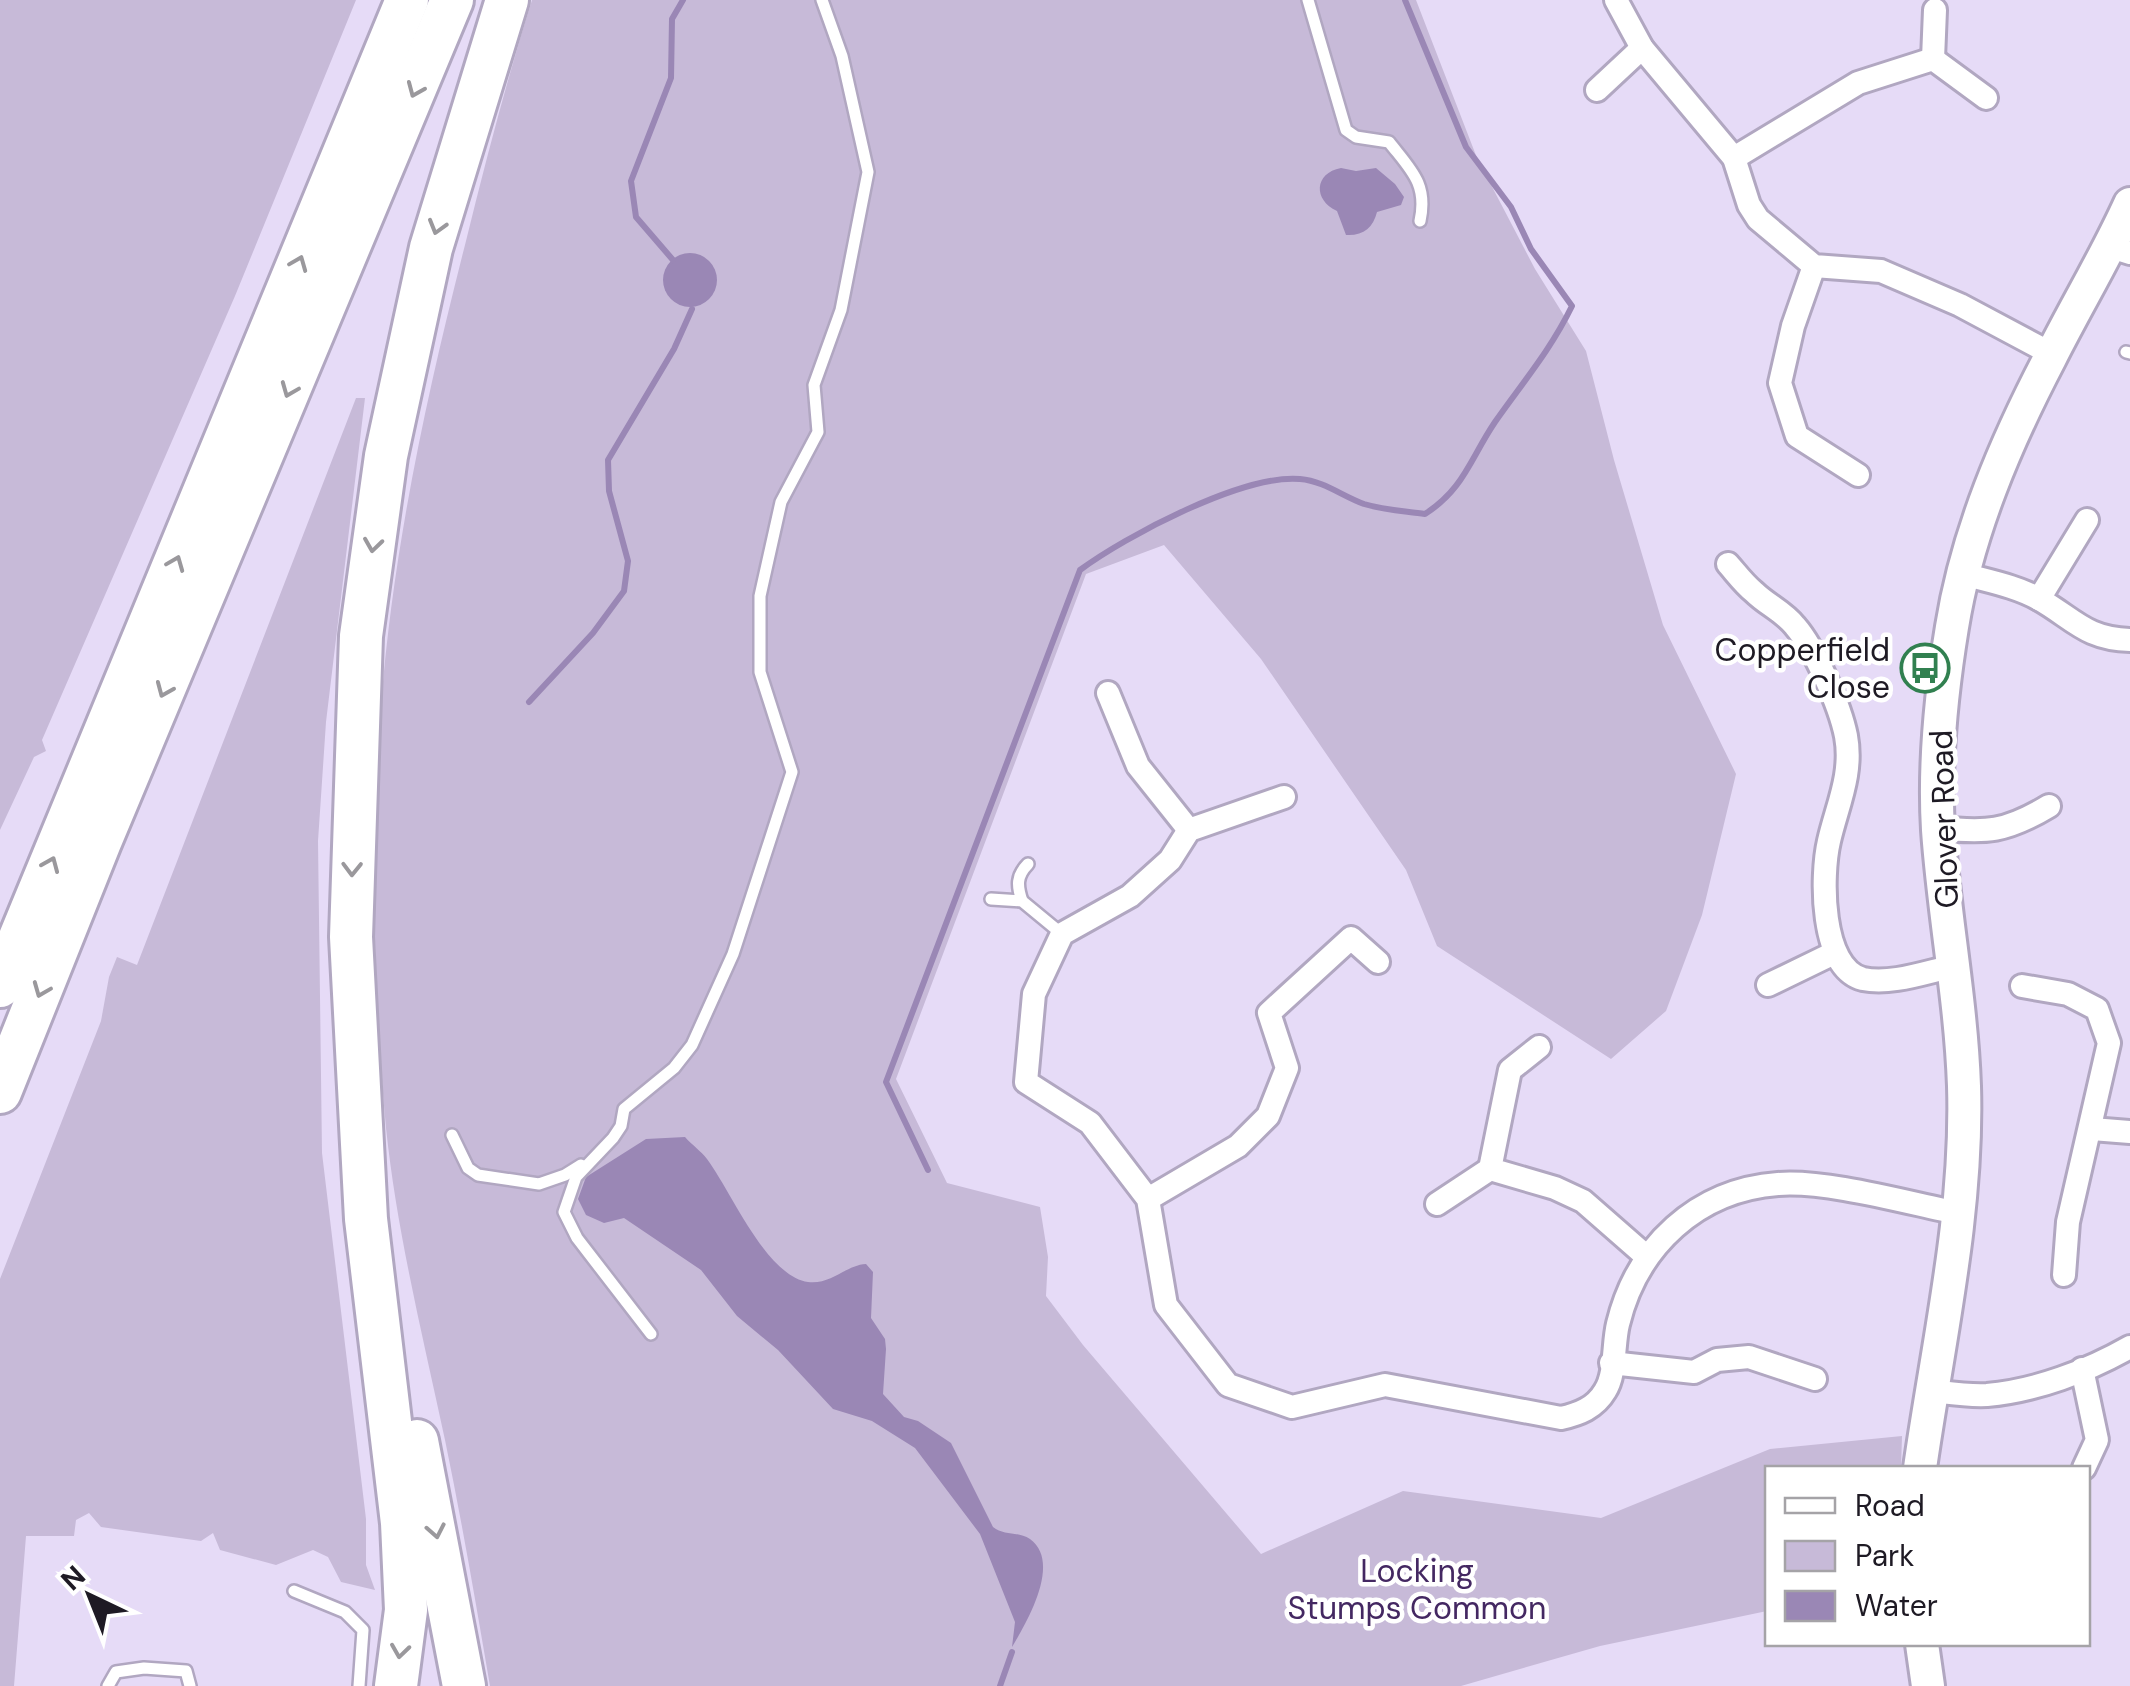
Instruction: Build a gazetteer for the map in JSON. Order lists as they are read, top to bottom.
{
  "streets": {
    "street": ["Glover Road"]
  },
  "parks": ["Locking Stumps Common"],
  "places": {
    "bus stop": ["Copperfield Close"]
  },
  "legend": ["Road", "Park", "Water"],
  "north": "top left"
}
